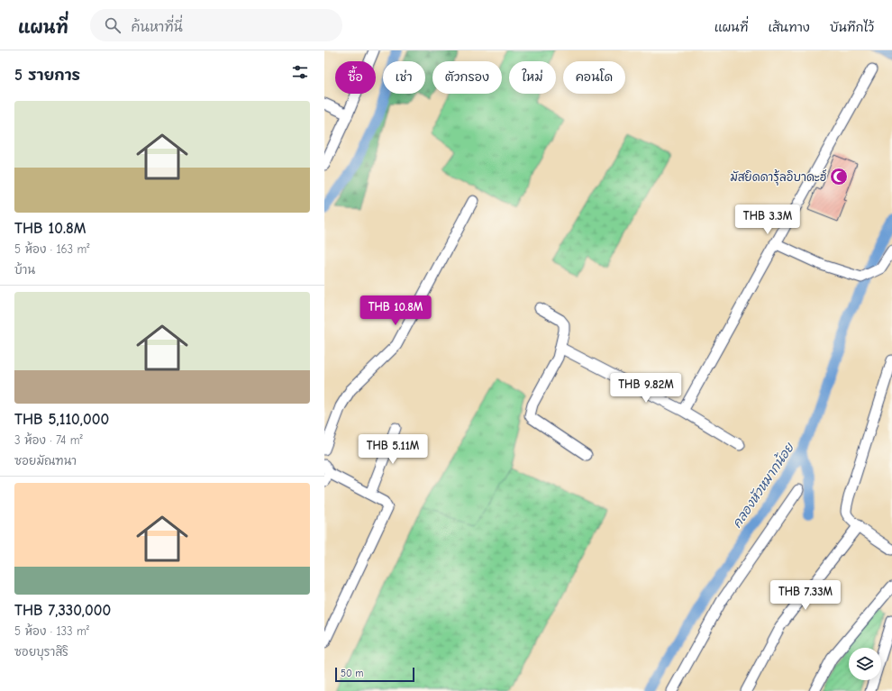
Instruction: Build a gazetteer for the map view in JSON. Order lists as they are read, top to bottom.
{
  "water": ["คลองหัวหมากน้อย"],
  "places": {
    "mosque": ["มัสยิดดารุ้ลอิบาดะฮ์"]
  },
  "scale_bar": "50 m",
  "page": {
    "header": "แผนที่",
    "search": "ค้นหาที่นี่",
    "nav": ["แผนที่", "เส้นทาง", "บันทึกไว้"],
    "heading": "5 รายการ",
    "chip": [
      "ซื้อ",
      "เช่า",
      "ตัวกรอง",
      "ใหม่",
      "คอนโด"
    ],
    "list": [
      {
        "name": "THB 10.8M",
        "note": "5 ห้อง · 163 m² · บ้าน"
      },
      {
        "name": "THB 5,110,000",
        "note": "3 ห้อง · 74 m² · ซอยมัณฑนา"
      },
      {
        "name": "THB 7,330,000",
        "note": "5 ห้อง · 133 m² · ซอยบุราสิริ"
      }
    ],
    "price": [
      "THB 3.3M",
      "THB 10.8M",
      "THB 9.82M",
      "THB 5.11M",
      "THB 7.33M"
    ],
    "scale": "50 m"
  }
}
